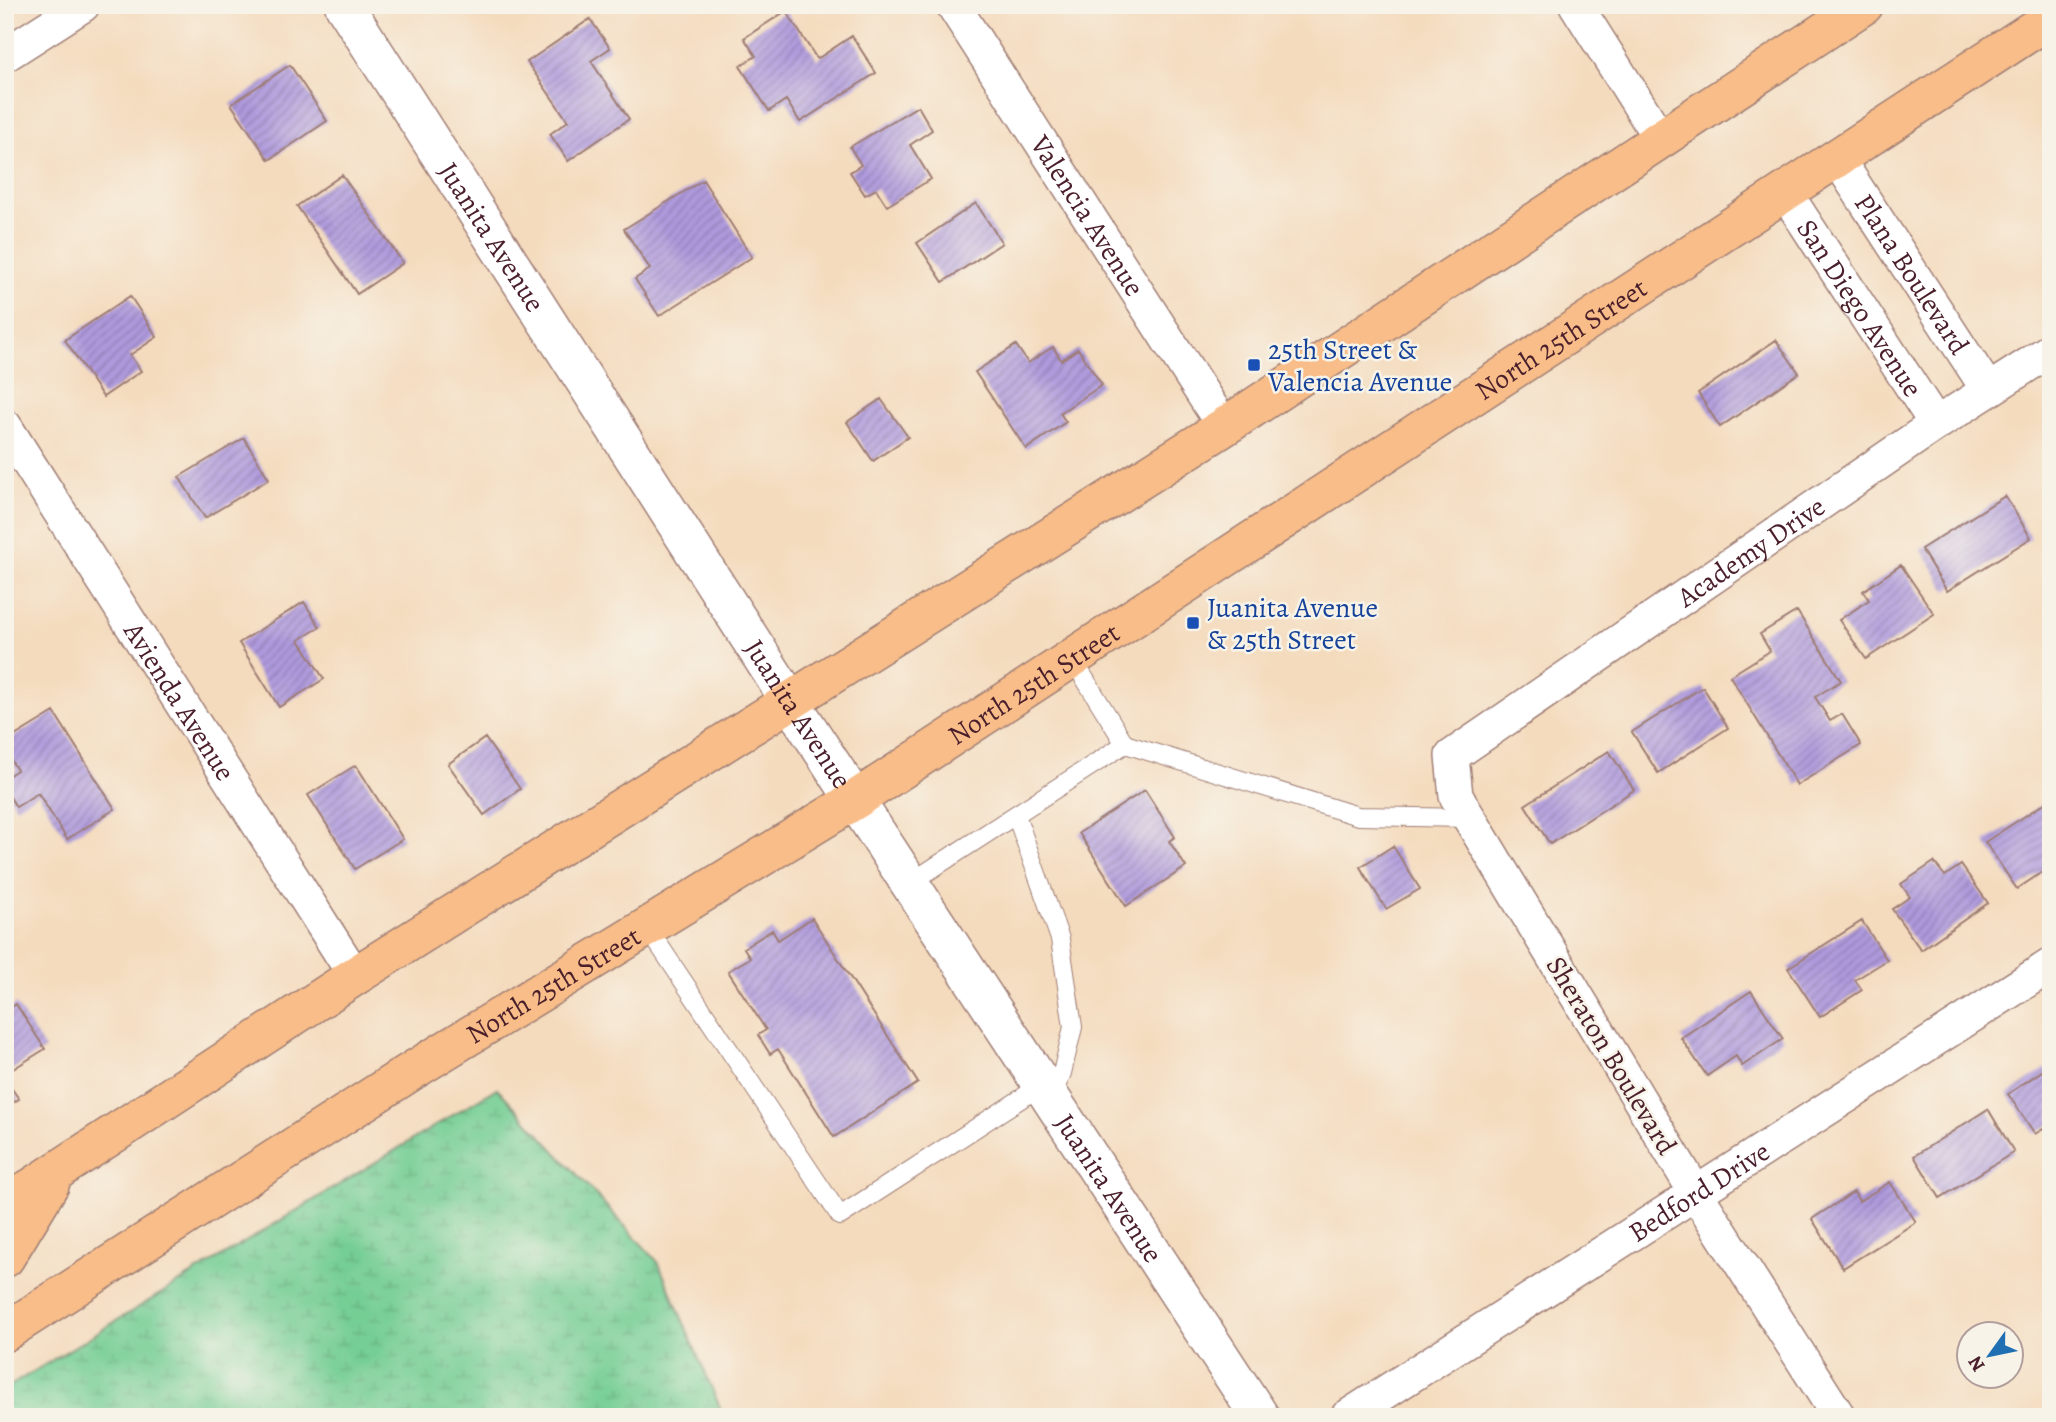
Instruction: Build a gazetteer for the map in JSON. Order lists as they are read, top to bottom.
{
  "streets": {
    "main road": ["North 25th Street"],
    "street": [
      "Valencia Avenue",
      "Juanita Avenue",
      "Plana Boulevard",
      "San Diego Avenue",
      "Academy Drive",
      "Avienda Avenue",
      "Sheraton Boulevard",
      "Bedford Drive"
    ]
  },
  "crossings": [
    ["Juanita Avenue", "North 25th Street"],
    ["Plana Boulevard", "North 25th Street"],
    ["Plana Boulevard", "Academy Drive"],
    ["San Diego Avenue", "North 25th Street"],
    ["San Diego Avenue", "Academy Drive"],
    ["Academy Drive", "Sheraton Boulevard"],
    ["Sheraton Boulevard", "Bedford Drive"]
  ],
  "places": {
    "transit": ["25th Street & Valencia Avenue", "Juanita Avenue & 25th Street"]
  },
  "north": "bottom left"
}
